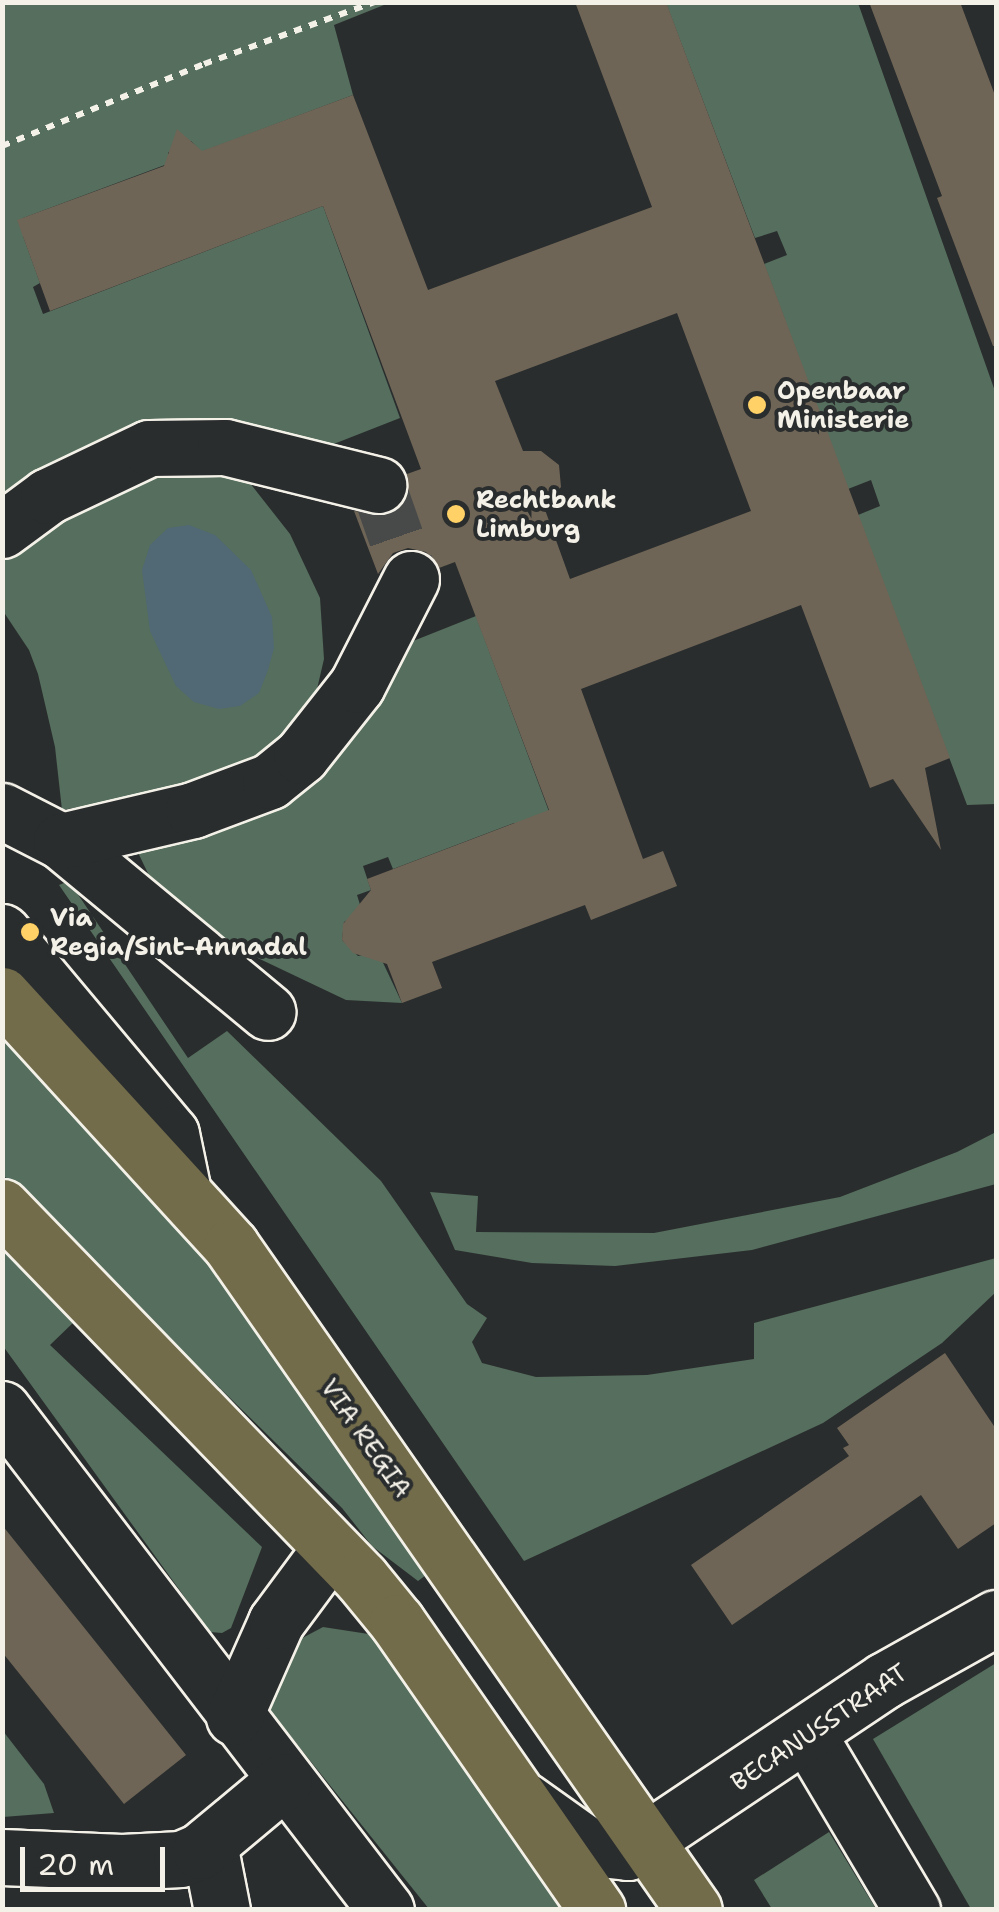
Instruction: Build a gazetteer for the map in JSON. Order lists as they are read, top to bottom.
{
  "streets": {
    "main road": ["VIA REGIA"],
    "street": ["BECANUSSTRAAT"]
  },
  "crossings": [
    ["VIA REGIA", "BECANUSSTRAAT"]
  ],
  "places": ["Openbaar Ministerie", "Rechtbank Limburg", "Via Regia/Sint-Annadal"],
  "scale_bar": "20 m"
}
